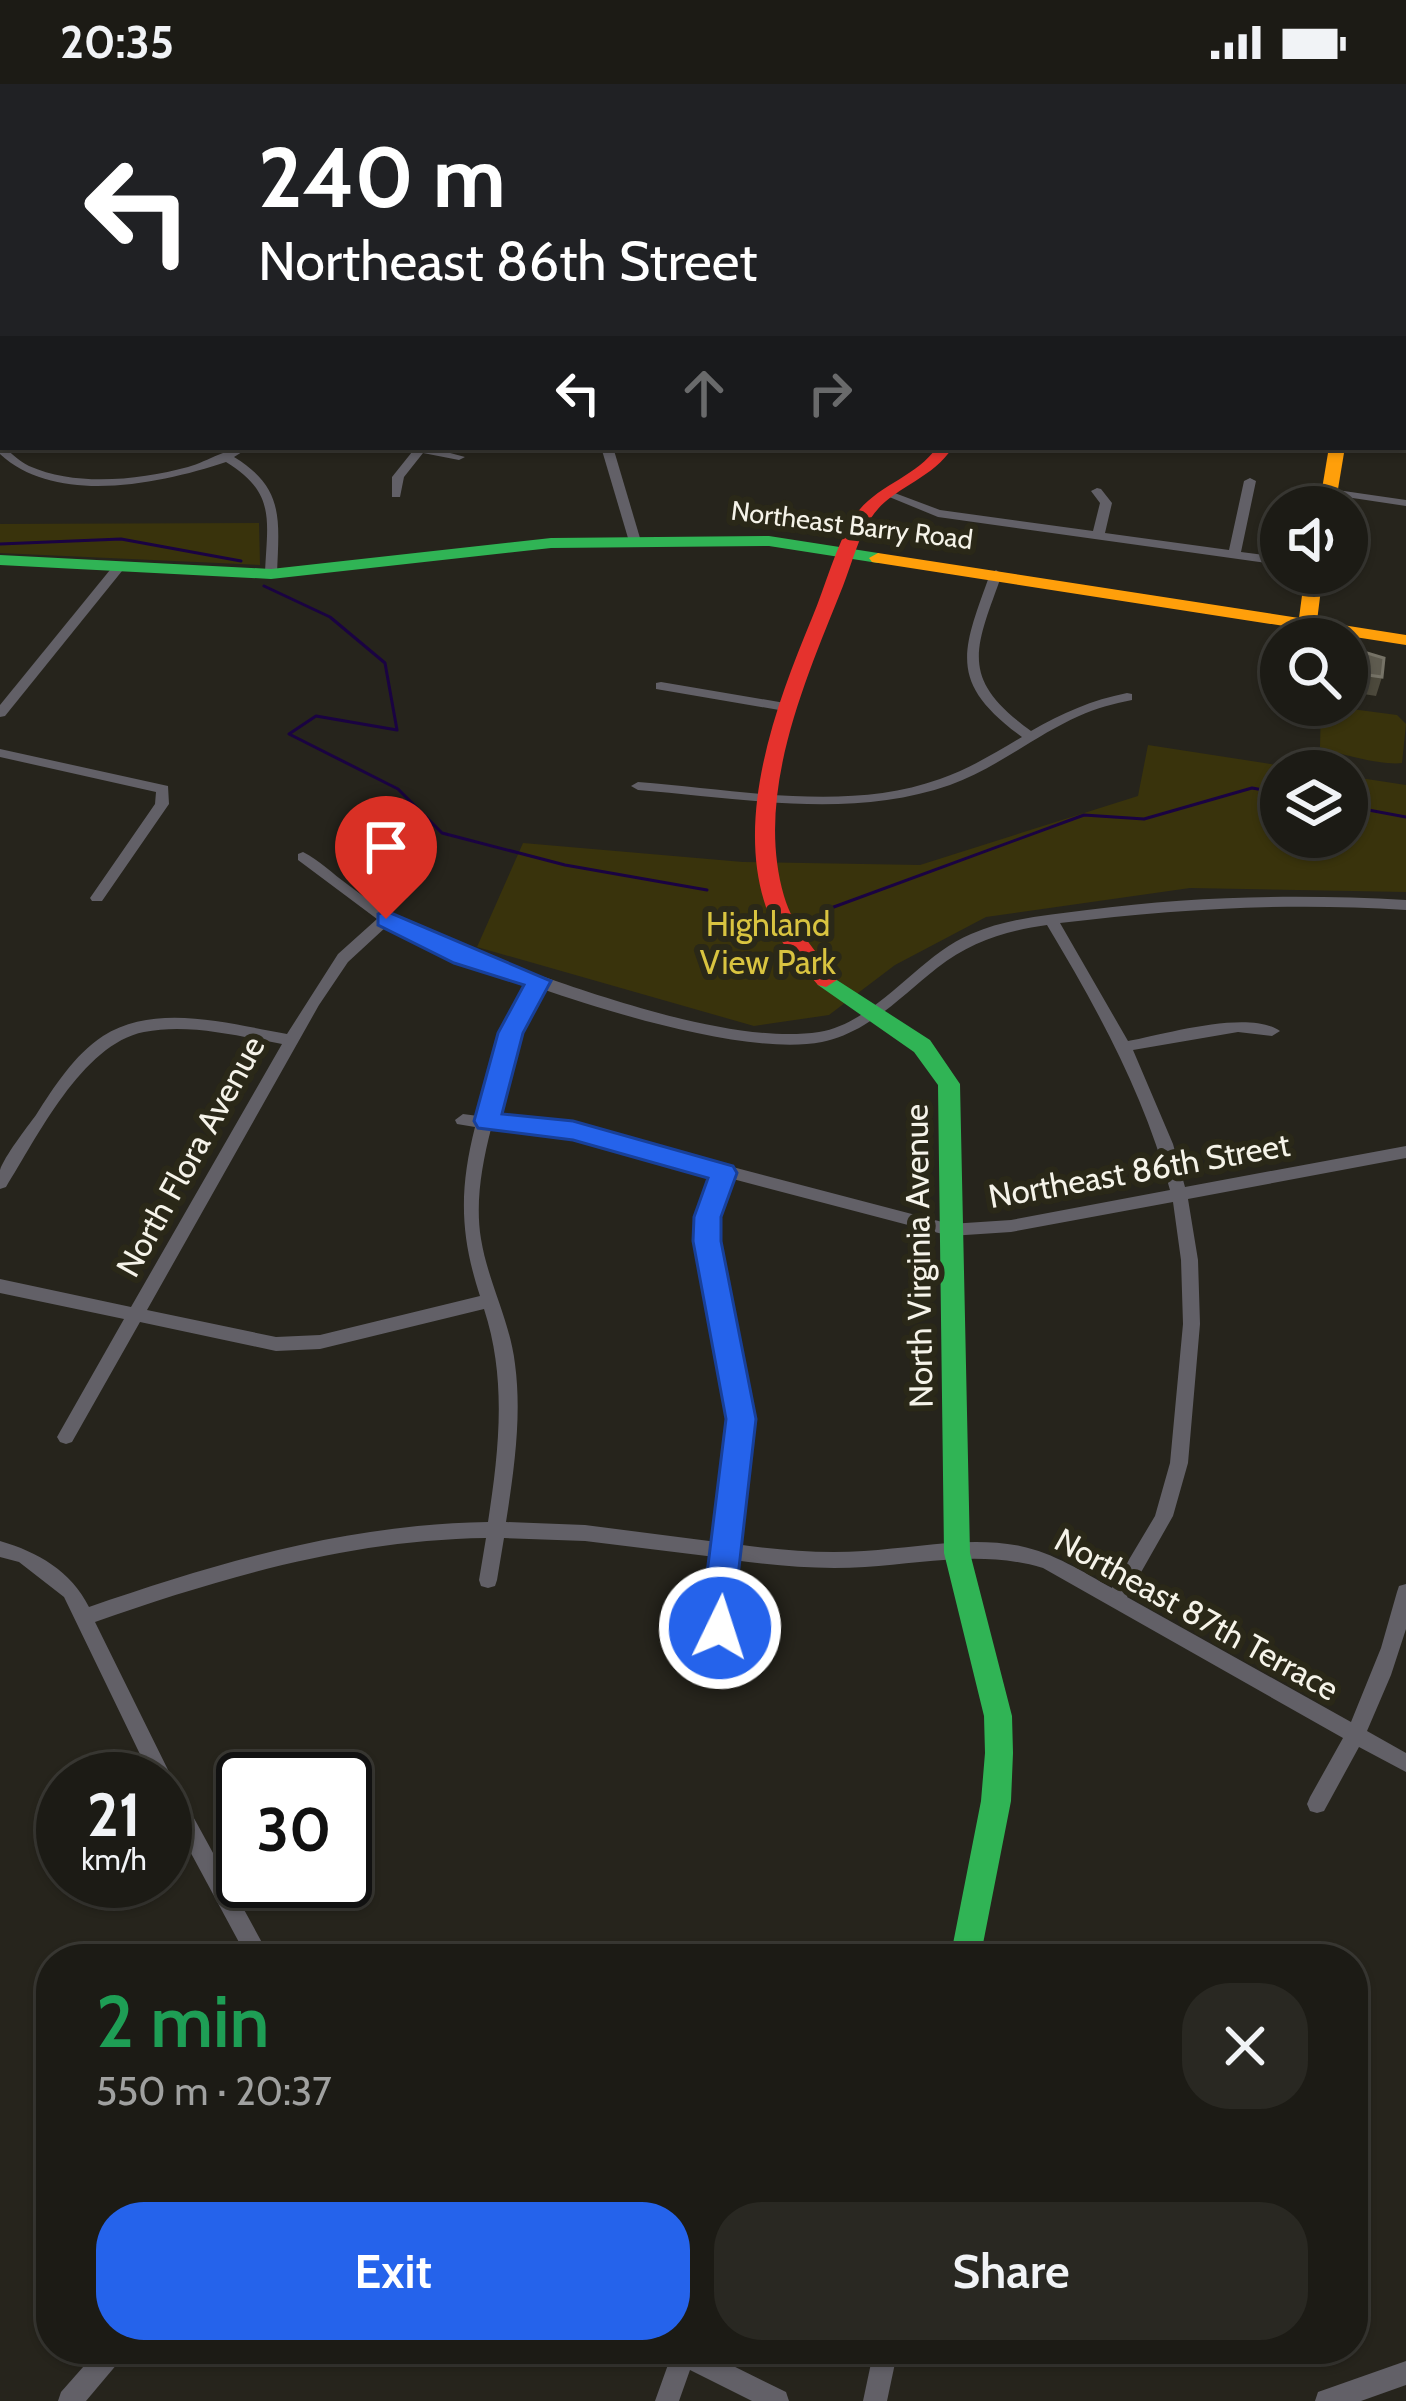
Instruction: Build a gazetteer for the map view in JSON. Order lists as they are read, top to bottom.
{
  "streets": {
    "street": [
      "Northeast Barry Road",
      "North Flora Avenue",
      "Northeast 86th Street",
      "North Virginia Avenue",
      "Northeast 87th Terrace"
    ]
  },
  "crossings": [
    ["Northeast Barry Road", "North Virginia Avenue"],
    ["Northeast 86th Street", "North Virginia Avenue"],
    ["North Virginia Avenue", "Northeast 87th Terrace"]
  ],
  "parks": ["Highland View Park"],
  "page": {
    "status": "20:35",
    "turn": ["240 m", "Northeast 86th Street"],
    "speed": "21 km/h",
    "limit": "30",
    "heading": ["2 min", "550 m · 20:37"],
    "buttons": ["Exit", "Share"]
  }
}
